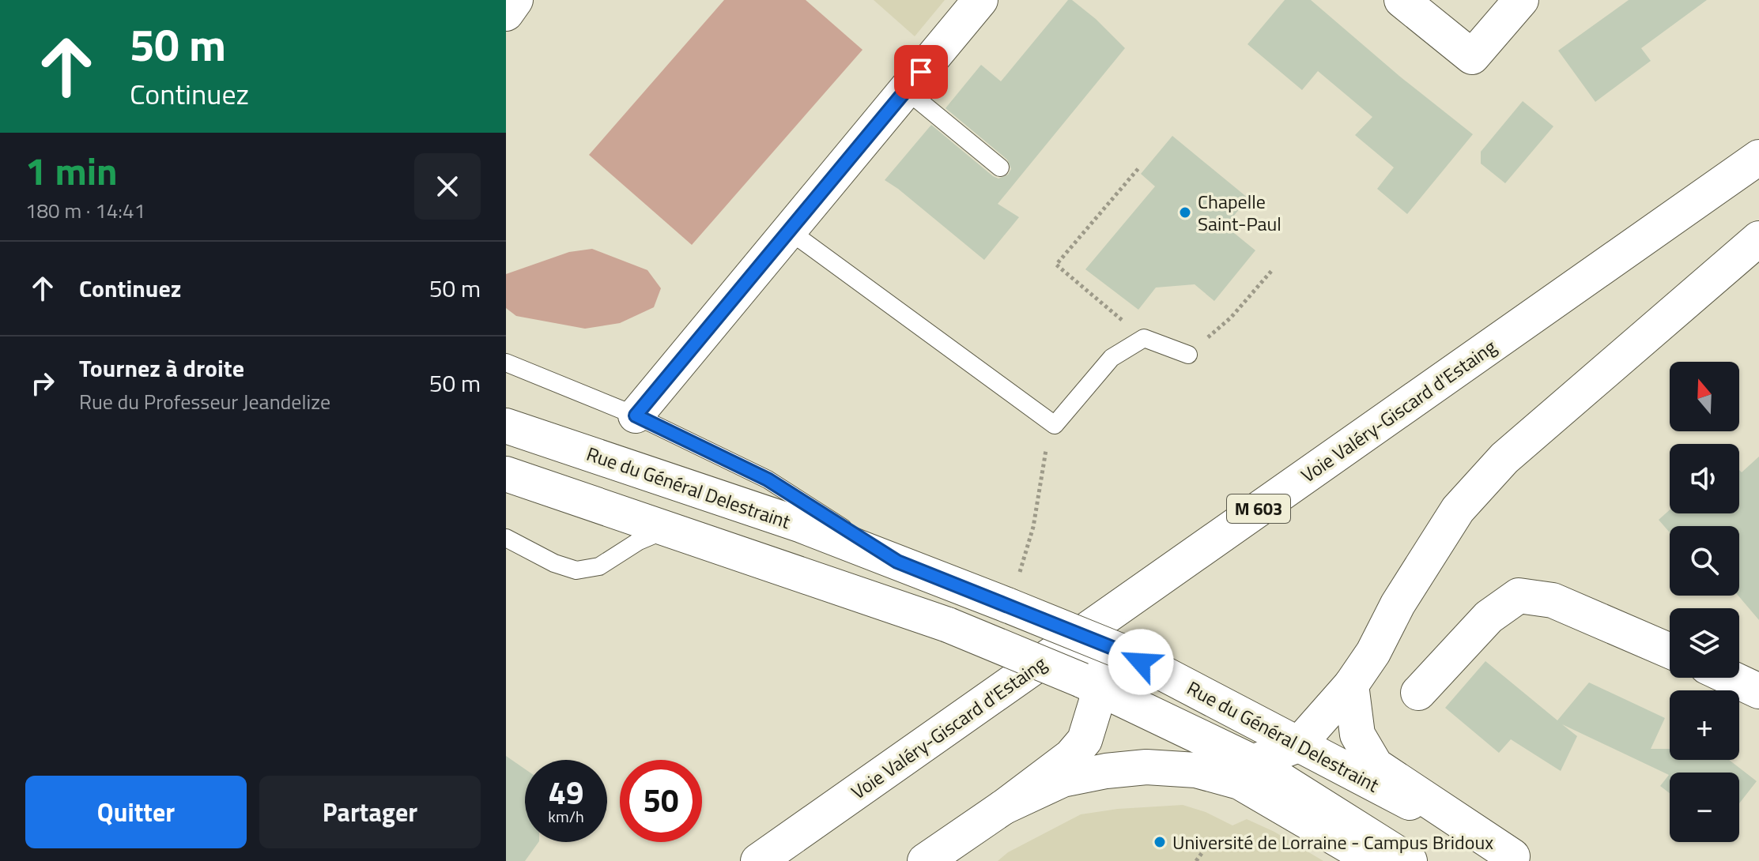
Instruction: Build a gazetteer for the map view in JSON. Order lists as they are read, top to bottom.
{
  "streets": {
    "main road": ["Voie Valéry-Giscard d'Estaing", "Rue du Général Delestraint", "M 603"]
  },
  "places": ["Chapelle Saint-Paul", "Université de Lorraine - Campus Bridoux"],
  "north": "top",
  "page": {
    "turn": ["50 m", "Continuez"],
    "heading": ["1 min", "180 m · 14:41"],
    "list": [
      {
        "name": "Continuez",
        "value": "50 m"
      },
      {
        "name": "Tournez à droite",
        "note": "Rue du Professeur Jeandelize",
        "value": "50 m"
      }
    ],
    "map_buttons": ["+", "−"],
    "speed": "49 km/h",
    "limit": "50",
    "buttons": ["Quitter", "Partager"]
  }
}
